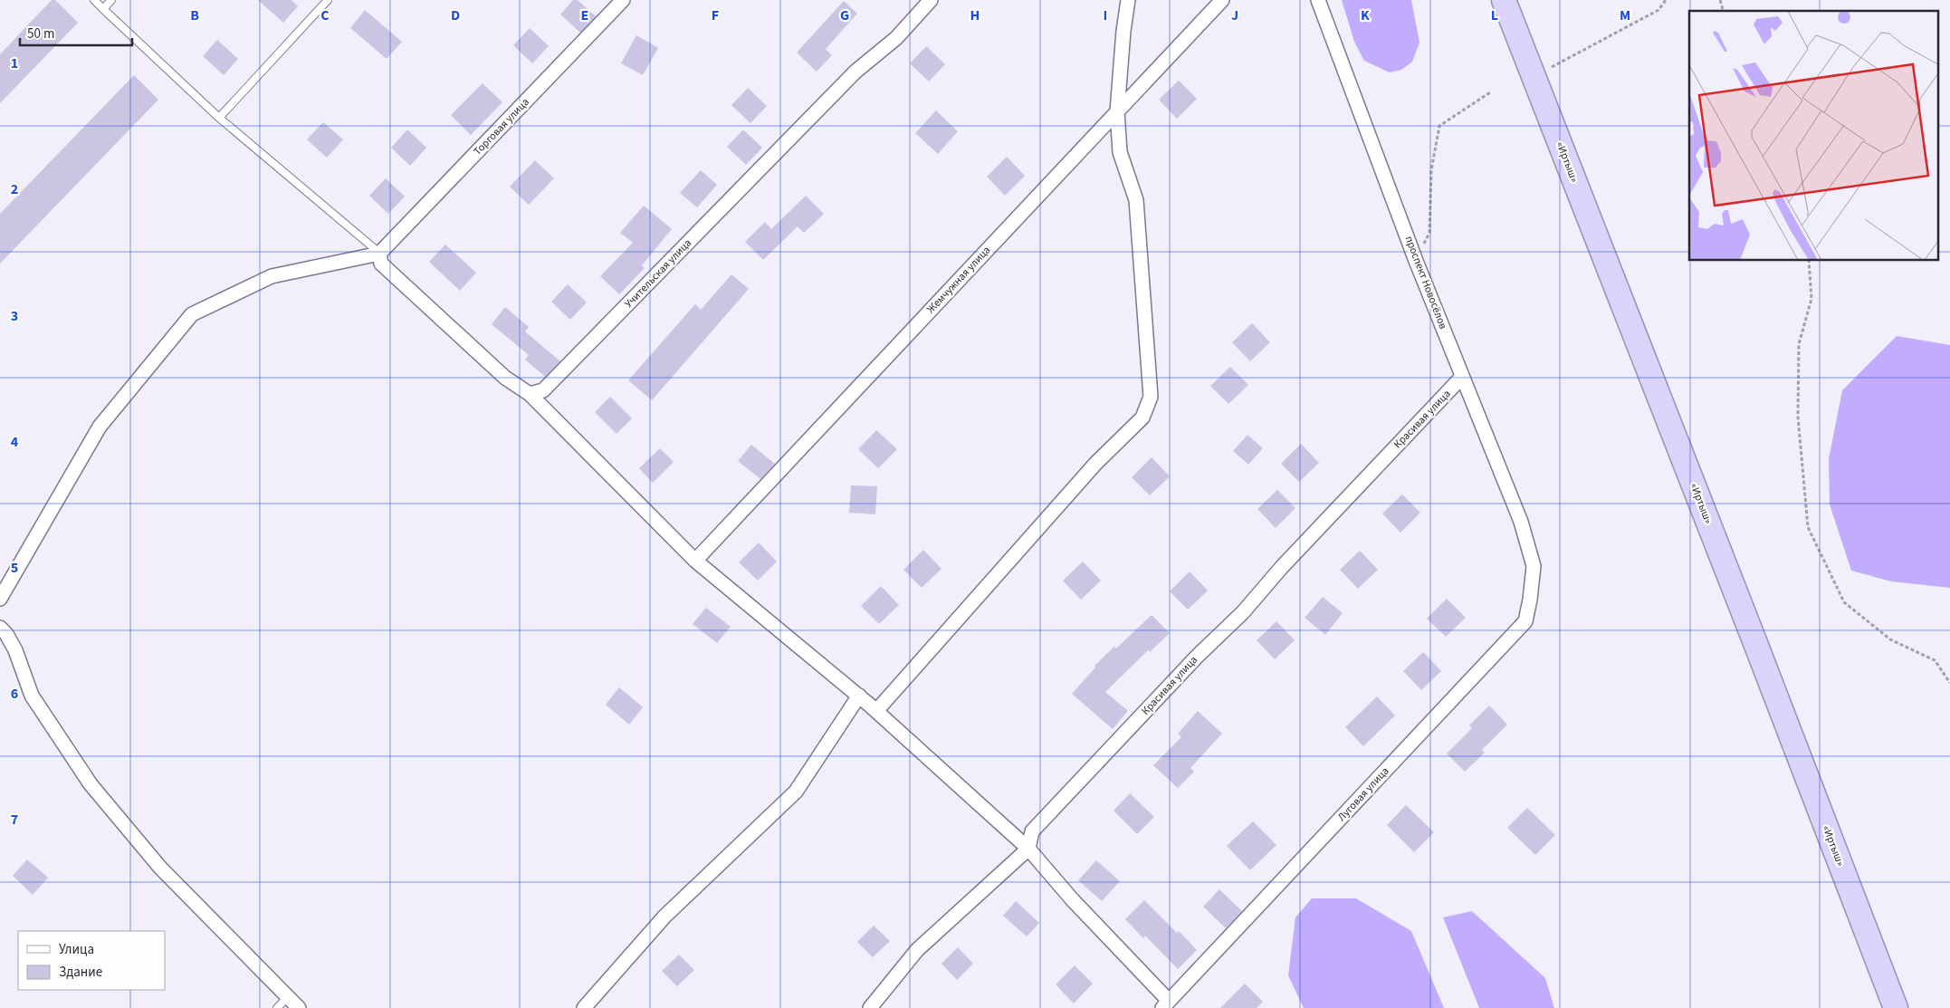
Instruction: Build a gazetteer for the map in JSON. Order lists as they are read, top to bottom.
{
  "streets": {
    "highway": ["«Иртыш»"],
    "street": [
      "Торговая улица",
      "Учительская улица",
      "Жемчужная улица",
      "проспект Новосёлов",
      "Красивая улица",
      "Луговая улица"
    ]
  },
  "crossings": [
    ["проспект Новосёлов", "Красивая улица"],
    ["проспект Новосёлов", "Луговая улица"]
  ],
  "legend": ["Улица", "Здание"],
  "scale_bar": "50 m",
  "grid": {
    "columns": [
      "B",
      "C",
      "D",
      "E",
      "F",
      "G",
      "H",
      "I",
      "J",
      "K",
      "L",
      "M"
    ],
    "rows": [
      "1",
      "2",
      "3",
      "4",
      "5",
      "6",
      "7"
    ]
  }
}
